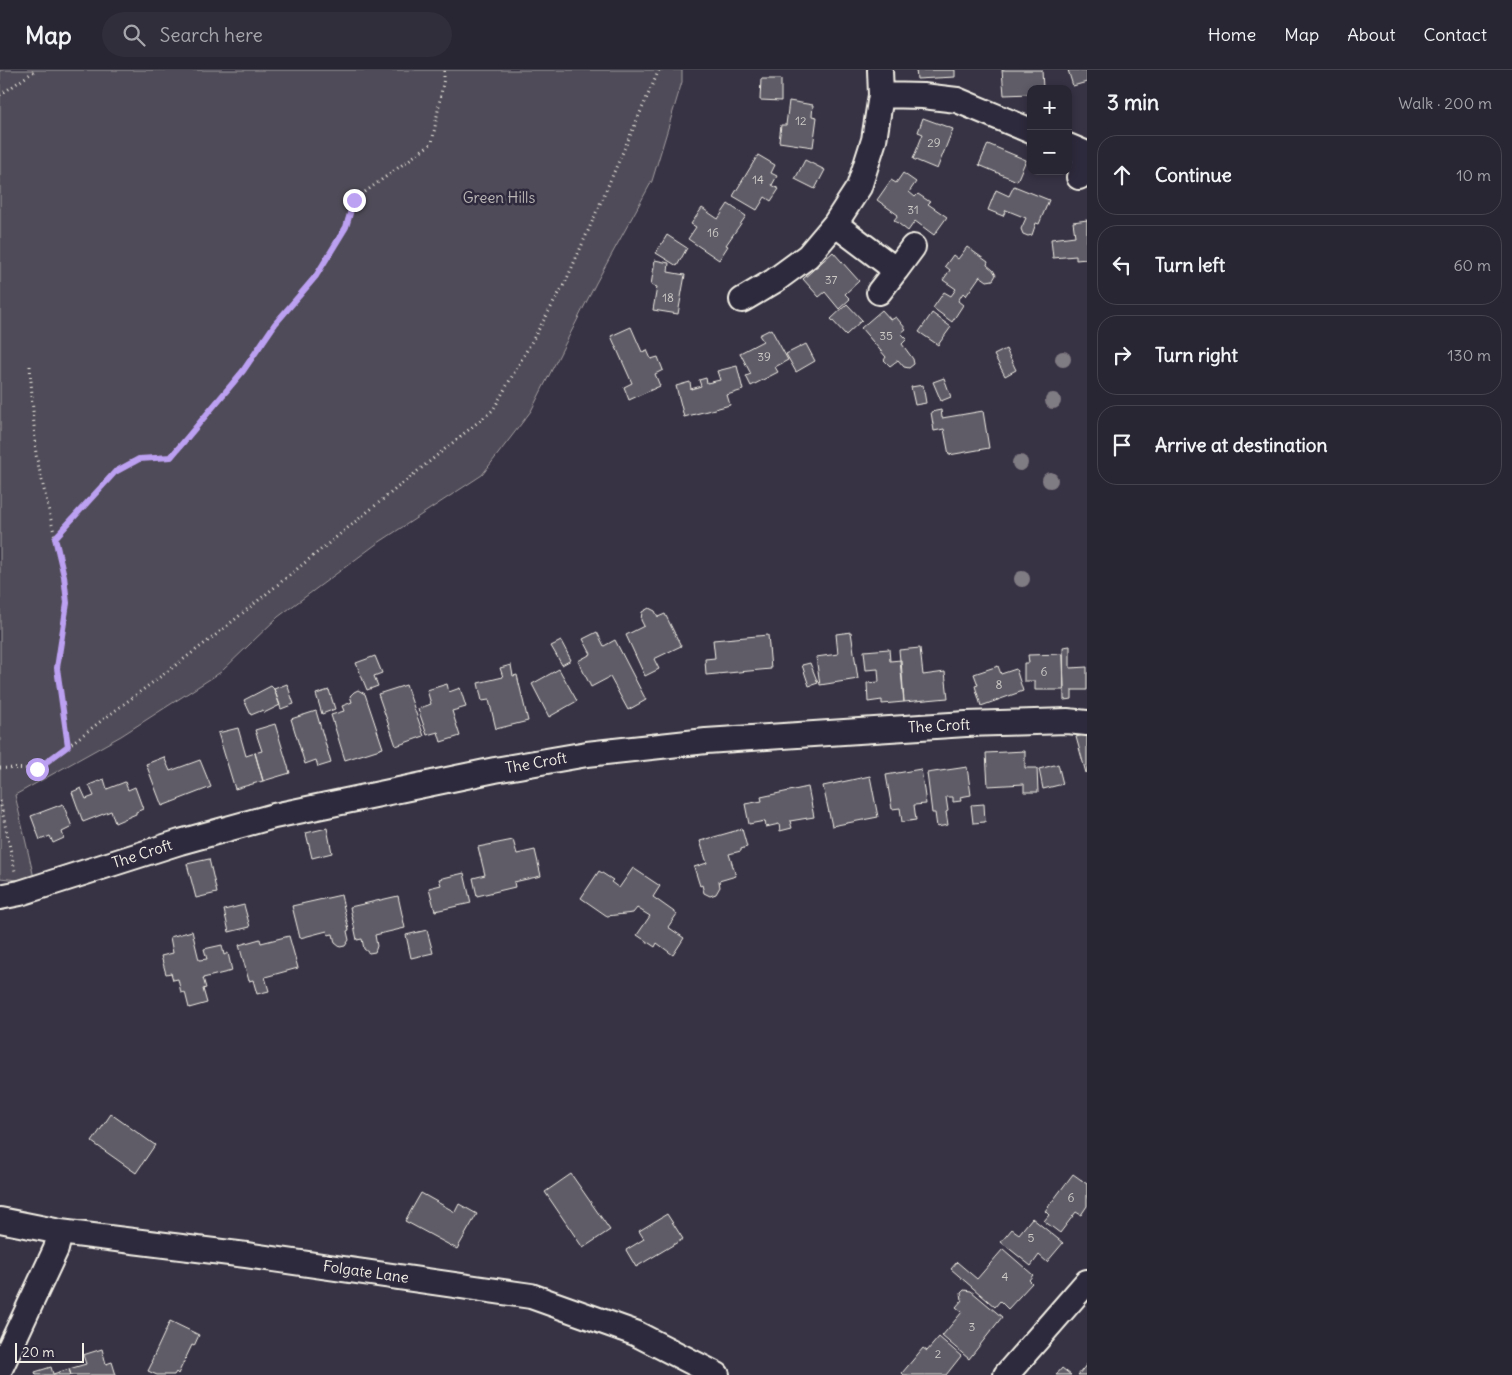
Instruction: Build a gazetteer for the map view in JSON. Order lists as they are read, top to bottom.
{
  "streets": {
    "street": ["The Croft", "Folgate Lane"]
  },
  "parks": ["Green Hills"],
  "house_numbers": [
    "12",
    "29",
    "14",
    "31",
    "16",
    "37",
    "18",
    "35",
    "39",
    "6",
    "8",
    "6",
    "5",
    "4",
    "3",
    "2"
  ],
  "scale_bar": "20 m",
  "page": {
    "header": "Map",
    "search": "Search here",
    "nav": [
      "Home",
      "Map",
      "About",
      "Contact"
    ],
    "heading": ["3 min", "Walk · 200 m"],
    "map_buttons": ["+", "−"],
    "list": [
      ["Continue", "10 m"],
      ["Turn left", "60 m"],
      ["Turn right", "130 m"],
      "Arrive at destination"
    ],
    "scale": "20 m"
  }
}
